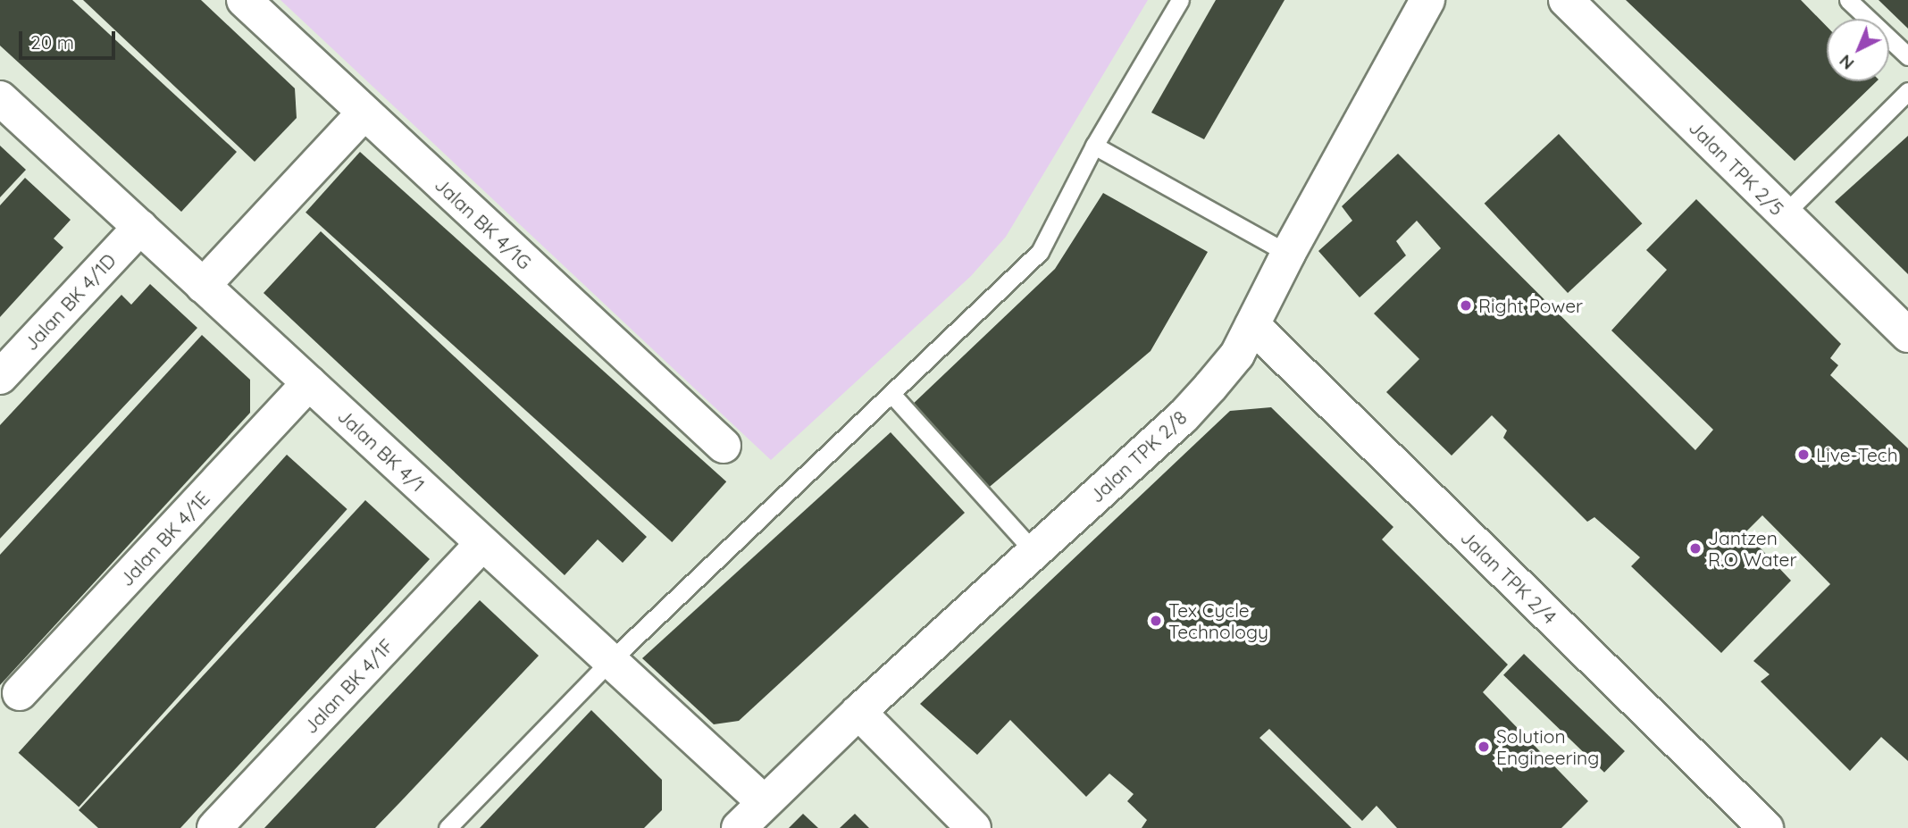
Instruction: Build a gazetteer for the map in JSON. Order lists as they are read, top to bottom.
{
  "streets": {
    "street": [
      "Jalan TPK 2/5",
      "Jalan BK 4/1G",
      "Jalan BK 4/1D",
      "Jalan BK 4/1",
      "Jalan TPK 2/8",
      "Jalan BK 4/1E",
      "Jalan TPK 2/4",
      "Jalan BK 4/1F"
    ]
  },
  "crossings": [
    ["Jalan BK 4/1D", "Jalan BK 4/1"],
    ["Jalan BK 4/1", "Jalan TPK 2/8"],
    ["Jalan BK 4/1", "Jalan BK 4/1E"],
    ["Jalan BK 4/1", "Jalan BK 4/1F"],
    ["Jalan TPK 2/8", "Jalan TPK 2/4"]
  ],
  "places": [
    "Right Power",
    "Live-Tech",
    "Jantzen R.O Water",
    "Tex Cycle Technology",
    "Solution Engineering"
  ],
  "scale_bar": "20 m",
  "north": "bottom left"
}
